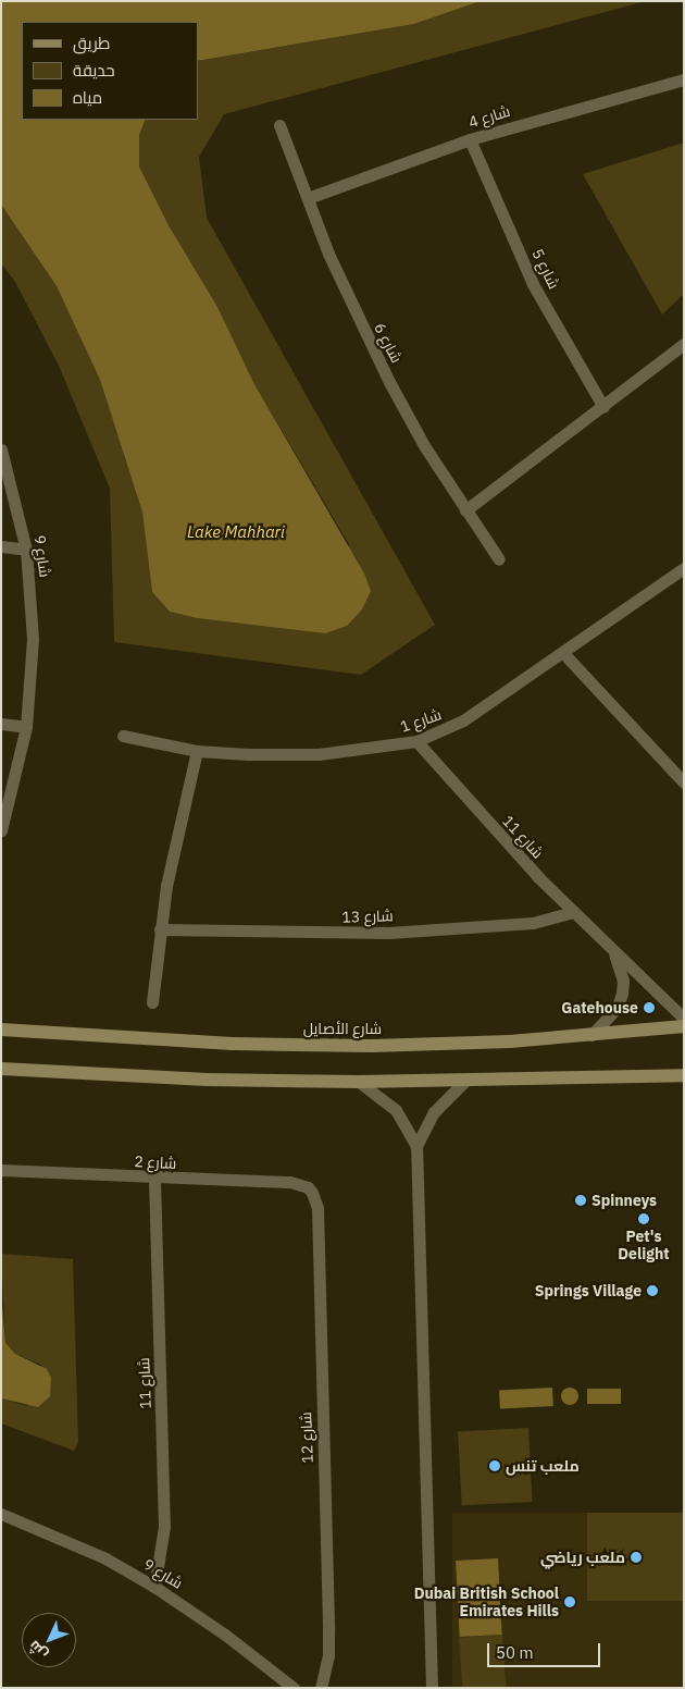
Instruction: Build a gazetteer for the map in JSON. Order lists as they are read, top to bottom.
{
  "streets": {
    "main road": ["شارع الأصايل"],
    "street": [
      "شارع 4",
      "شارع 5",
      "شارع 6",
      "شارع 9",
      "شارع 1",
      "شارع 11",
      "شارع 13",
      "شارع 2",
      "شارع 12"
    ]
  },
  "crossings": [
    ["شارع 4", "شارع 5"],
    ["شارع 4", "شارع 6"],
    ["شارع 9", "شارع 11"],
    ["شارع 1", "شارع 11"],
    ["شارع 11", "شارع 13"],
    ["شارع 11", "شارع الأصايل"],
    ["شارع 11", "شارع 2"],
    ["شارع 2", "شارع 12"]
  ],
  "water": ["Lake Mahhari"],
  "places": [
    "Gatehouse",
    "Spinneys",
    "Pet's Delight",
    "Springs Village",
    "ملعب تنس",
    "ملعب رياضي",
    "Dubai British School Emirates Hills"
  ],
  "legend": ["طريق", "حديقة", "مياه"],
  "scale_bar": "50 m",
  "north": "bottom left"
}
